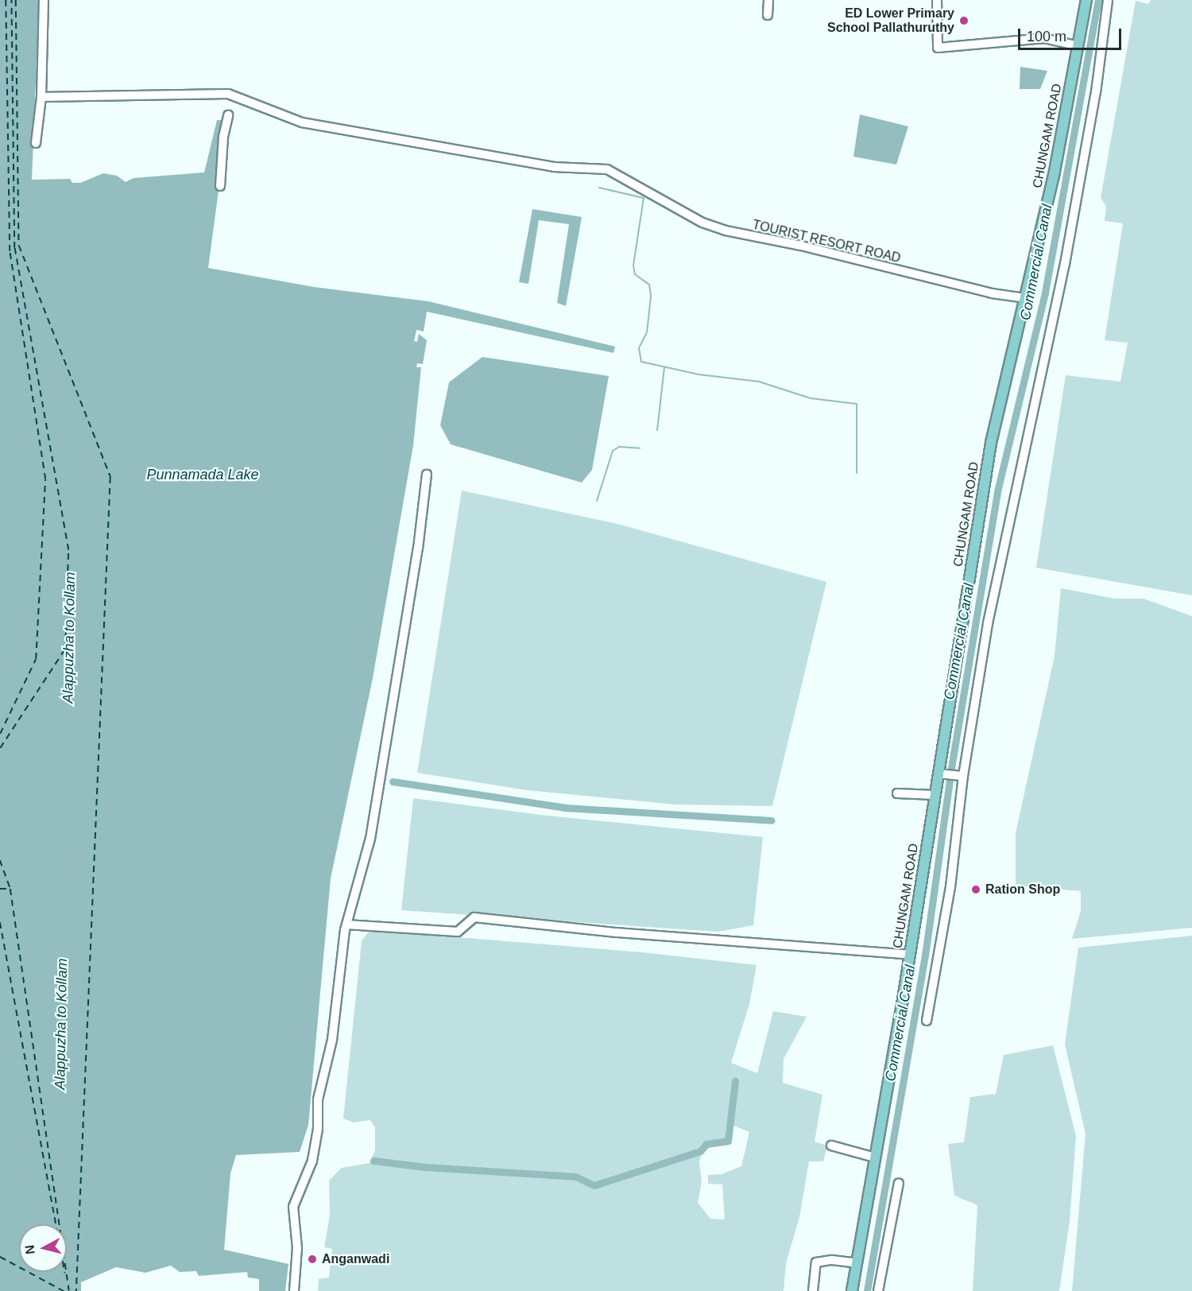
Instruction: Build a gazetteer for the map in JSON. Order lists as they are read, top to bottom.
{
  "streets": {
    "main road": ["CHUNGAM ROAD"],
    "street": ["TOURIST RESORT ROAD"]
  },
  "crossings": [
    ["CHUNGAM ROAD", "TOURIST RESORT ROAD"]
  ],
  "water": ["Commercial Canal", "Punnamada Lake", "Alappuzha to Kollam"],
  "places": ["ED Lower Primary School Pallathuruthy", "Ration Shop", "Anganwadi"],
  "scale_bar": "100 m",
  "north": "left"
}
